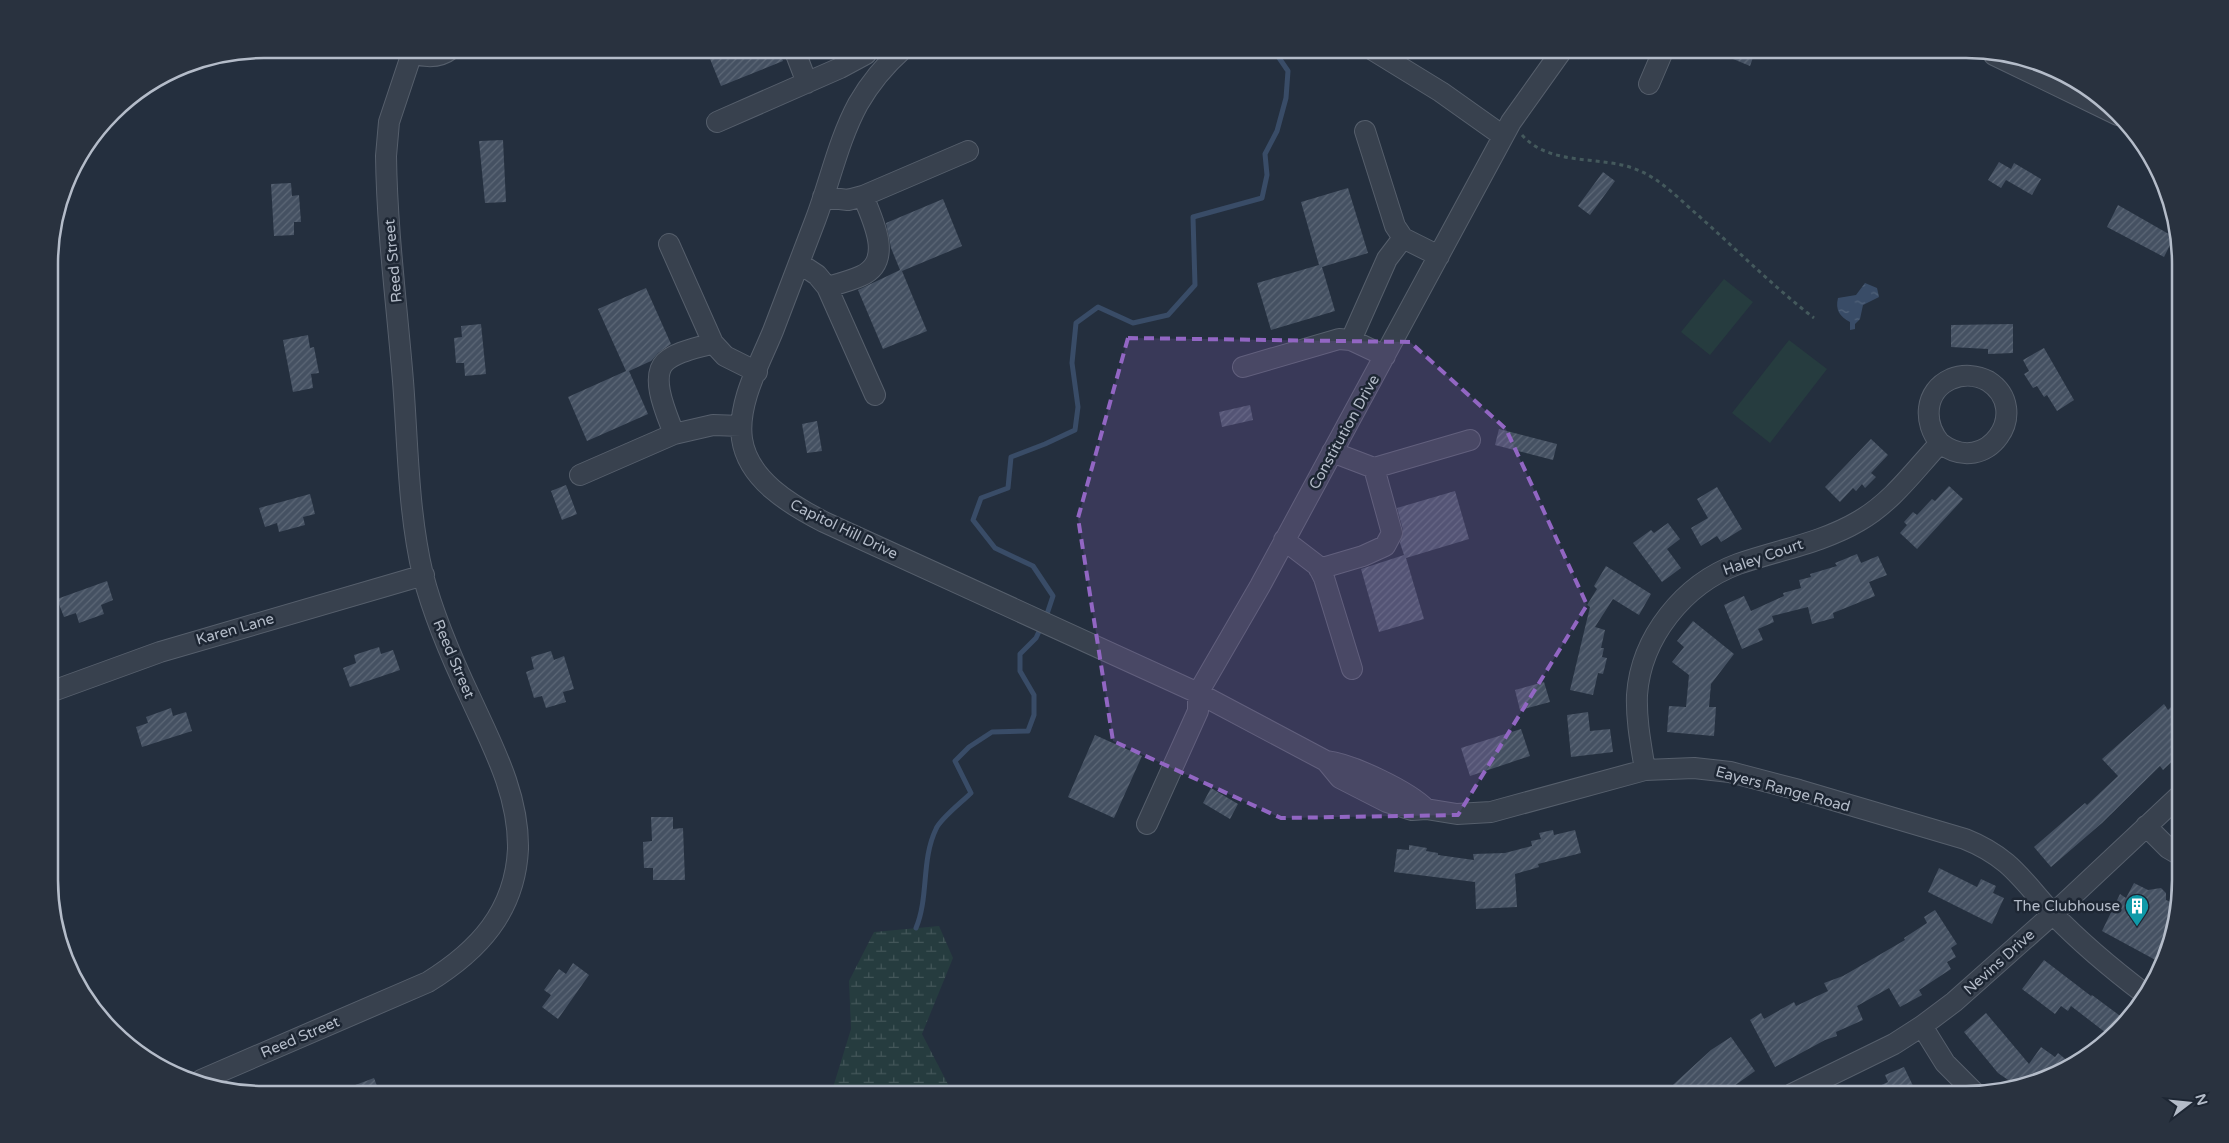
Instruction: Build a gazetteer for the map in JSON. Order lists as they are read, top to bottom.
{
  "streets": {
    "street": [
      "Reed Street",
      "Constitution Drive",
      "Capitol Hill Drive",
      "Haley Court",
      "Karen Lane",
      "Eayers Range Road",
      "Nevins Drive"
    ]
  },
  "crossings": [
    ["Reed Street", "Karen Lane"],
    ["Constitution Drive", "Capitol Hill Drive"],
    ["Constitution Drive", "Eayers Range Road"],
    ["Capitol Hill Drive", "Eayers Range Road"],
    ["Haley Court", "Eayers Range Road"],
    ["Eayers Range Road", "Nevins Drive"]
  ],
  "places": {
    "building": ["The Clubhouse"]
  },
  "north": "right"
}
